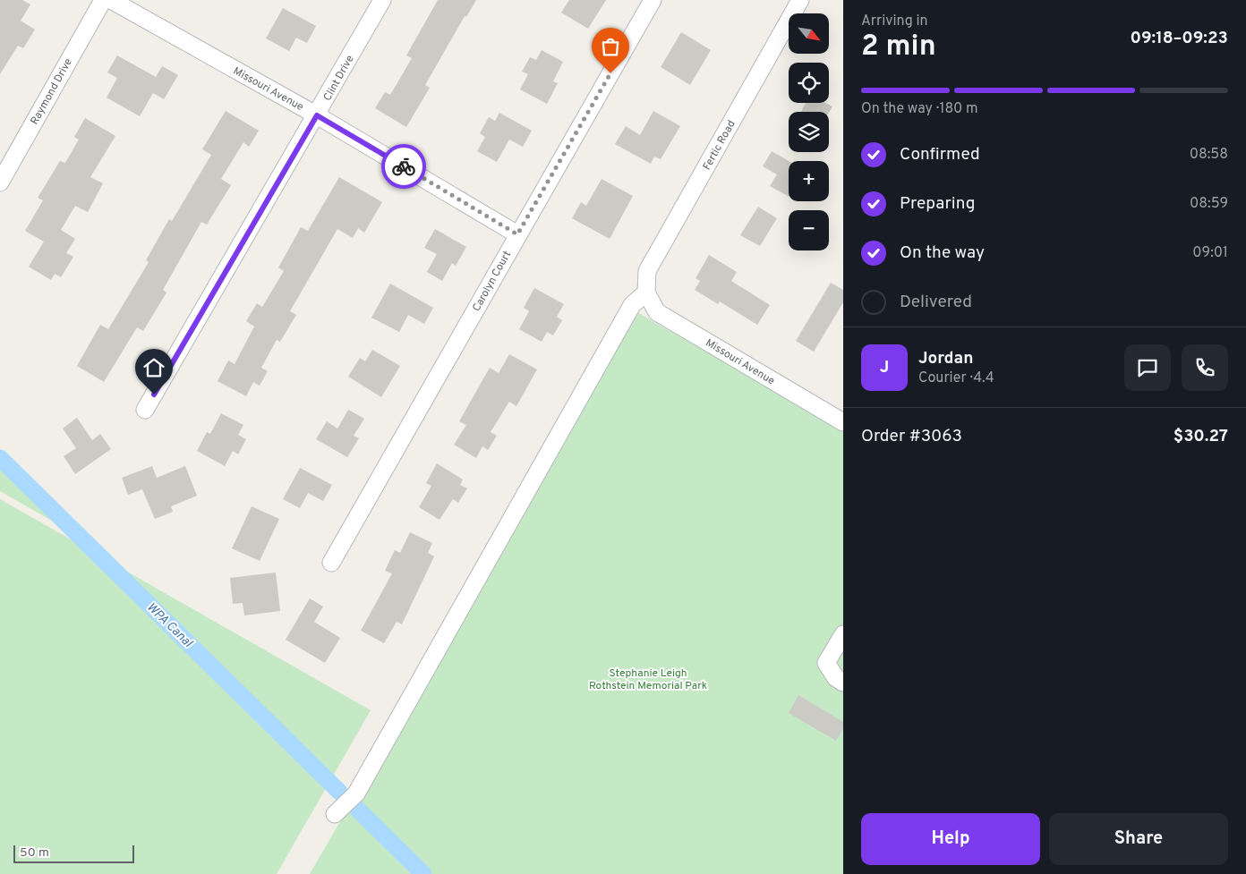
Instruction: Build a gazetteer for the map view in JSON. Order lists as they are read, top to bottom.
{
  "streets": {
    "street": [
      "Clint Drive",
      "Missouri Avenue",
      "Raymond Drive",
      "Fertic Road",
      "Carolyn Court"
    ]
  },
  "crossings": [
    ["Clint Drive", "Missouri Avenue"],
    ["Missouri Avenue", "Fertic Road"],
    ["Missouri Avenue", "Carolyn Court"]
  ],
  "water": ["WPA Canal"],
  "parks": ["Stephanie Leigh Rothstein Memorial Park"],
  "scale_bar": "50 m",
  "north": "bottom right",
  "page": {
    "heading": ["2 min", "Arriving in", "09:18–09:23"],
    "panel": [
      "Jordan",
      "Courier · 4.4",
      "Order #3063",
      "$30.27"
    ],
    "map_buttons": ["+", "−"],
    "bar": "On the way · 180 m",
    "list": [
      ["Confirmed", "08:58"],
      ["Preparing", "08:59"],
      ["On the way", "09:01"],
      "Delivered"
    ],
    "round": "J",
    "buttons": ["Help", "Share"],
    "scale": "50 m"
  }
}
